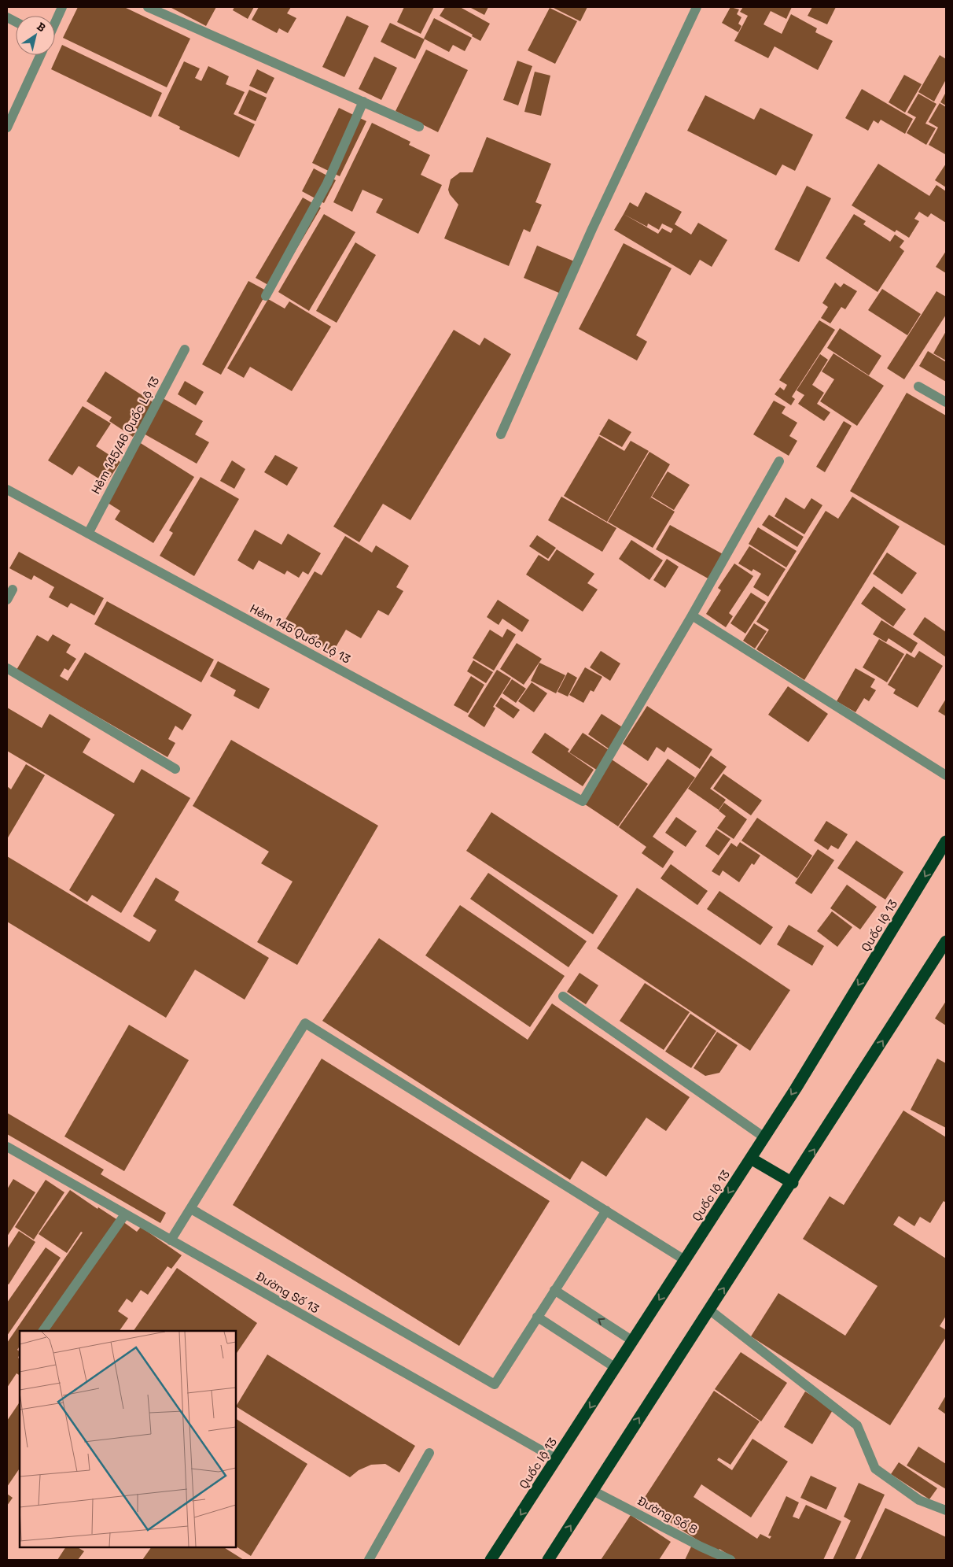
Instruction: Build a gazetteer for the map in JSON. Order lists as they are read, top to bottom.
{
  "streets": {
    "highway": ["Quốc lộ 13"],
    "street": [
      "Hẻm 145/46 Quốc Lộ 13",
      "Hẻm 145 Quốc Lộ 13",
      "Đường Số 13",
      "Đường Số 8"
    ]
  },
  "crossings": [
    ["Hẻm 145/46 Quốc Lộ 13", "Hẻm 145 Quốc Lộ 13"],
    ["Quốc lộ 13", "Đường Số 13"]
  ],
  "north": "top right"
}
